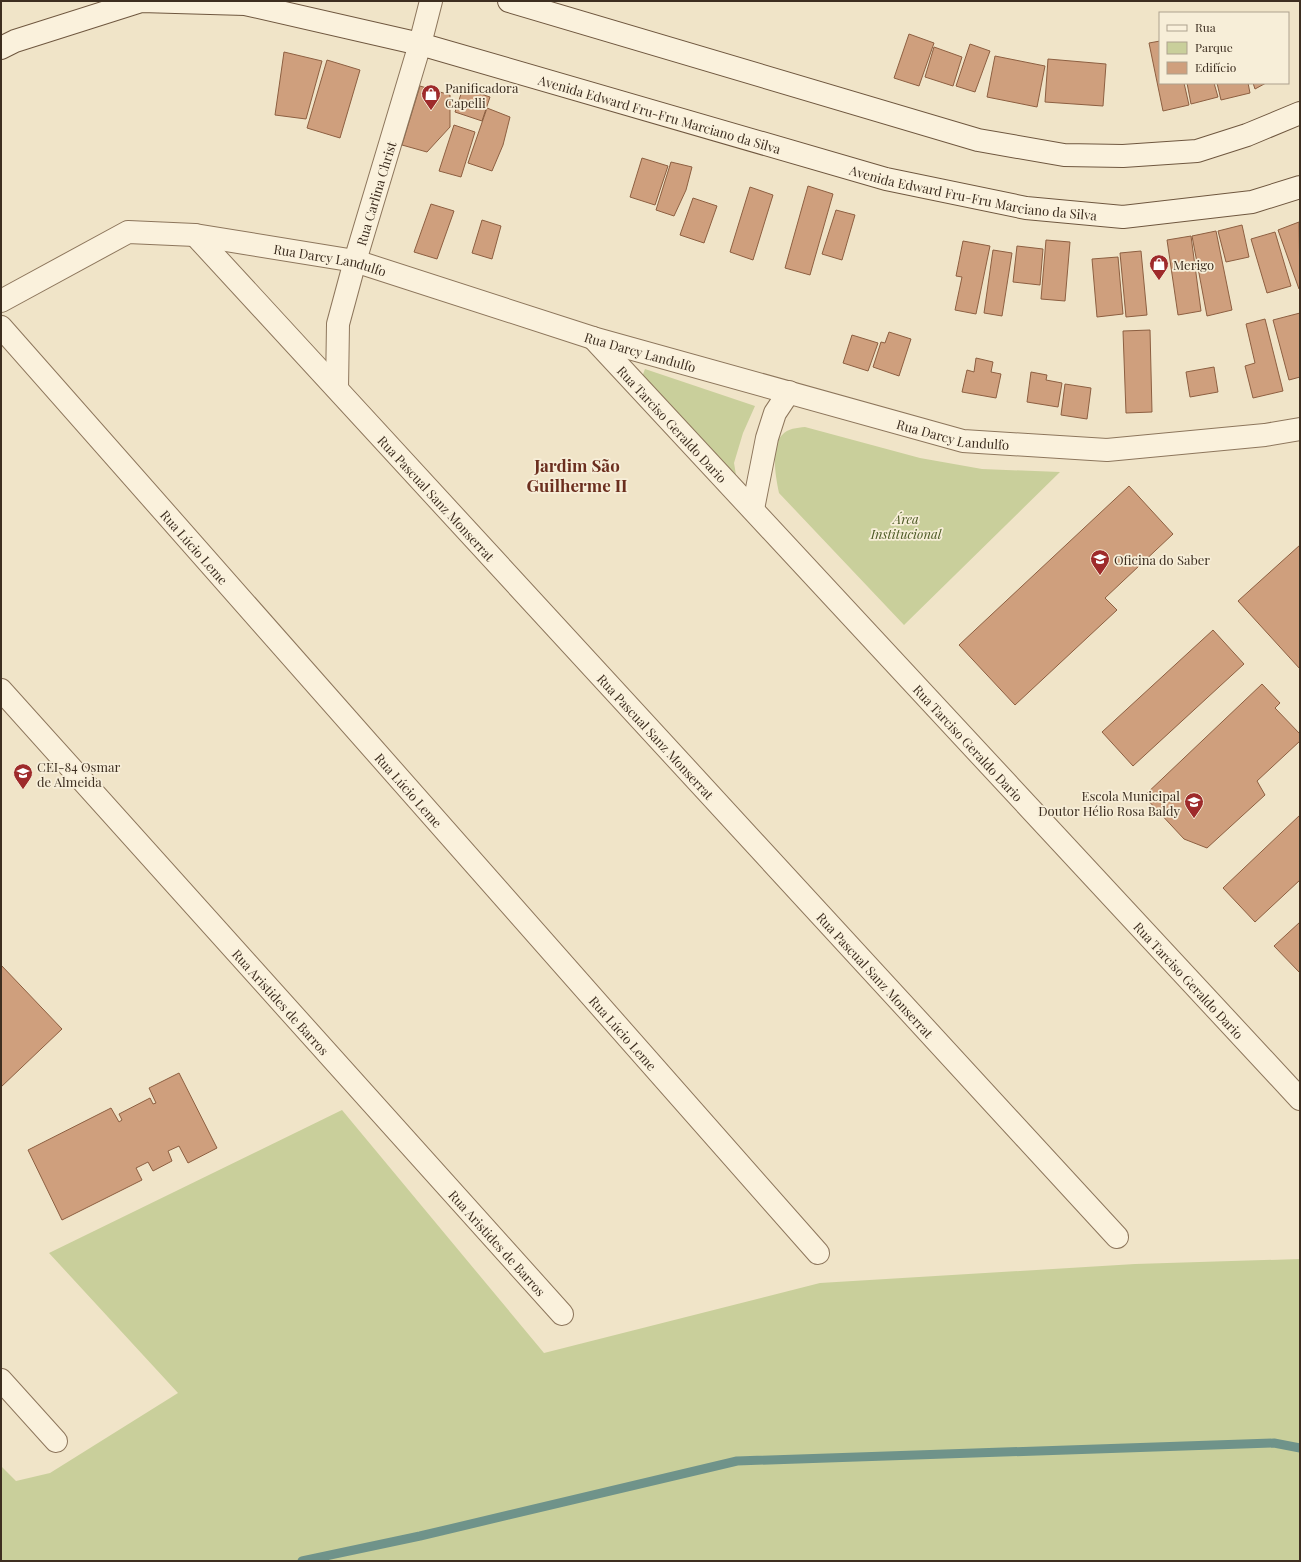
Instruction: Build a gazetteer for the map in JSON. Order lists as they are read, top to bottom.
{
  "streets": {
    "street": [
      "Avenida Edward Fru-Fru Marciano da Silva",
      "Rua Carlina Christ",
      "Rua Darcy Landulfo",
      "Rua Tarciso Geraldo Dario",
      "Rua Pascual Sanz Monserrat",
      "Rua Lúcio Leme",
      "Rua Aristides de Barros"
    ]
  },
  "crossings": [
    ["Avenida Edward Fru-Fru Marciano da Silva", "Rua Carlina Christ"],
    ["Rua Carlina Christ", "Rua Darcy Landulfo"],
    ["Rua Carlina Christ", "Rua Pascual Sanz Monserrat"],
    ["Rua Darcy Landulfo", "Rua Tarciso Geraldo Dario"],
    ["Rua Darcy Landulfo", "Rua Pascual Sanz Monserrat"]
  ],
  "districts": ["Jardim São Guilherme II"],
  "parks": ["Área Institucional"],
  "places": {
    "shop": ["Panificadora Capelli", "Merigo"],
    "school or university": ["Oficina do Saber", "CEI-84 Osmar de Almeida", "Escola Municipal Doutor Hélio Rosa Baldy"]
  },
  "legend": ["Rua", "Parque", "Edifício"]
}
